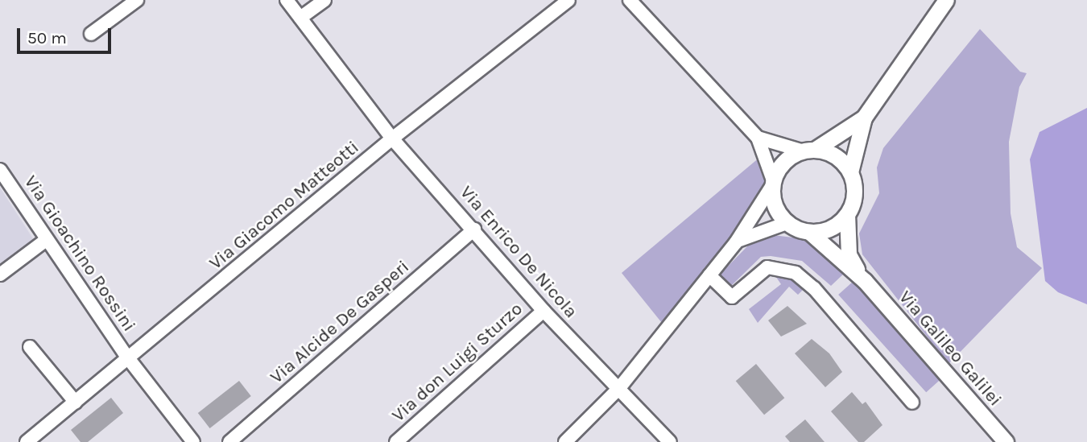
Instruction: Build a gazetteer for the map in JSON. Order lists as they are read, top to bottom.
{
  "streets": {
    "street": [
      "Via Giacomo Matteotti",
      "Via Enrico De Nicola",
      "Via Gioachino Rossini",
      "Via Alcide De Gasperi",
      "Via Galileo Galilei",
      "Via don Luigi Sturzo"
    ]
  },
  "crossings": [
    ["Via Giacomo Matteotti", "Via Enrico De Nicola"],
    ["Via Giacomo Matteotti", "Via Gioachino Rossini"],
    ["Via Enrico De Nicola", "Via Alcide De Gasperi"],
    ["Via Enrico De Nicola", "Via don Luigi Sturzo"]
  ],
  "scale_bar": "50 m"
}
